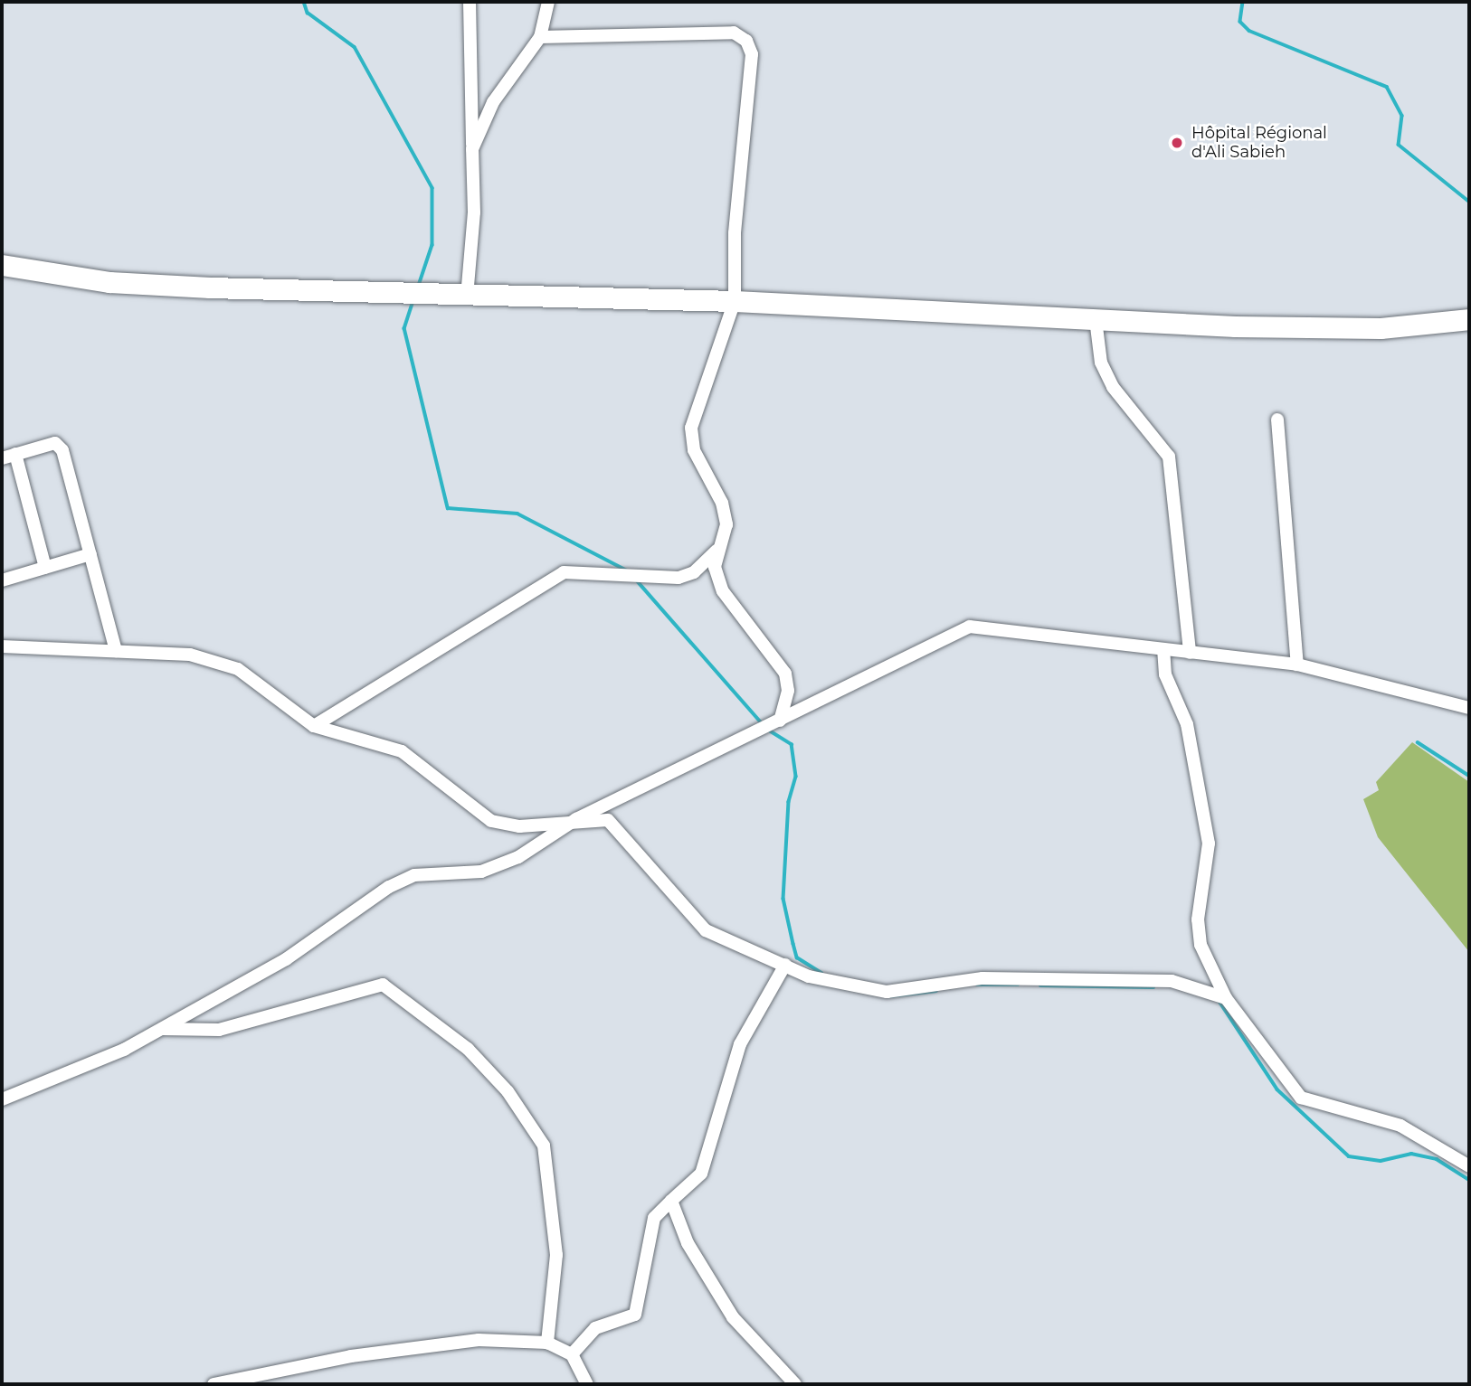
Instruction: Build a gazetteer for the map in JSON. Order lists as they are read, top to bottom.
{
  "places": ["Hôpital Régional d'Ali Sabieh"]
}
